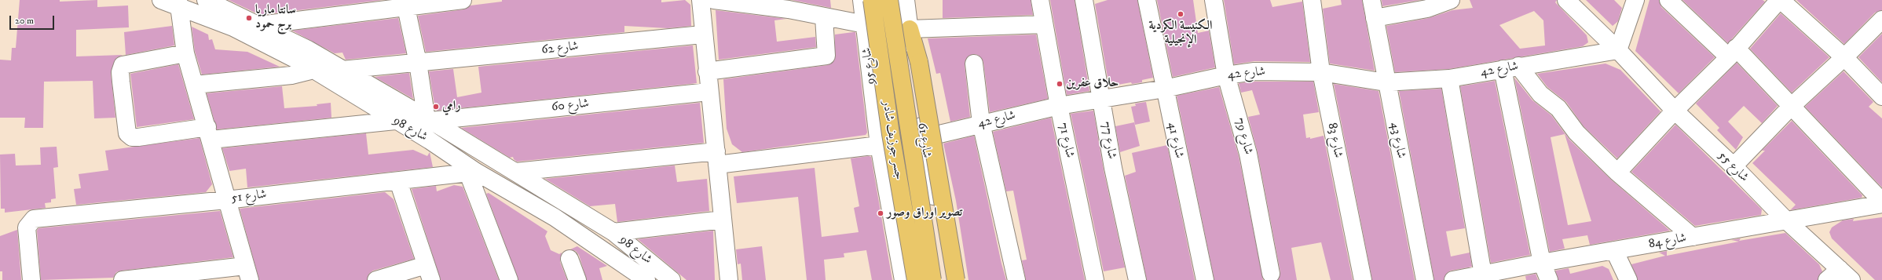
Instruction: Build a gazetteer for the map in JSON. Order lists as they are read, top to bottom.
{
  "streets": {
    "highway": ["جسر جوزيف شادر"],
    "street": [
      "شارع 62",
      "شارع 95",
      "شارع 42",
      "شارع 60",
      "شارع 98",
      "شارع 79",
      "شارع 61",
      "شارع 71",
      "شارع 77",
      "شارع 41",
      "شارع 83",
      "شارع 43",
      "شارع 55",
      "شارع 51",
      "شارع 84"
    ]
  },
  "crossings": [
    ["شارع 62", "شارع 98"],
    ["شارع 95", "شارع 42"],
    ["شارع 42", "شارع 98"],
    ["شارع 42", "شارع 79"],
    ["شارع 42", "شارع 61"],
    ["شارع 42", "شارع 71"],
    ["شارع 42", "شارع 77"],
    ["شارع 42", "شارع 41"],
    ["شارع 42", "شارع 83"],
    ["شارع 42", "شارع 43"],
    ["شارع 42", "شارع 55"],
    ["شارع 60", "شارع 98"],
    ["شارع 98", "شارع 51"],
    ["شارع 55", "شارع 84"]
  ],
  "places": [
    "الكنيسة الكردية الإنجيلية",
    "سانتا ماريا برج حمود",
    "حلاق عفرين",
    "رامي",
    "تصوير اوراق وصور"
  ],
  "scale_bar": "20 m"
}
